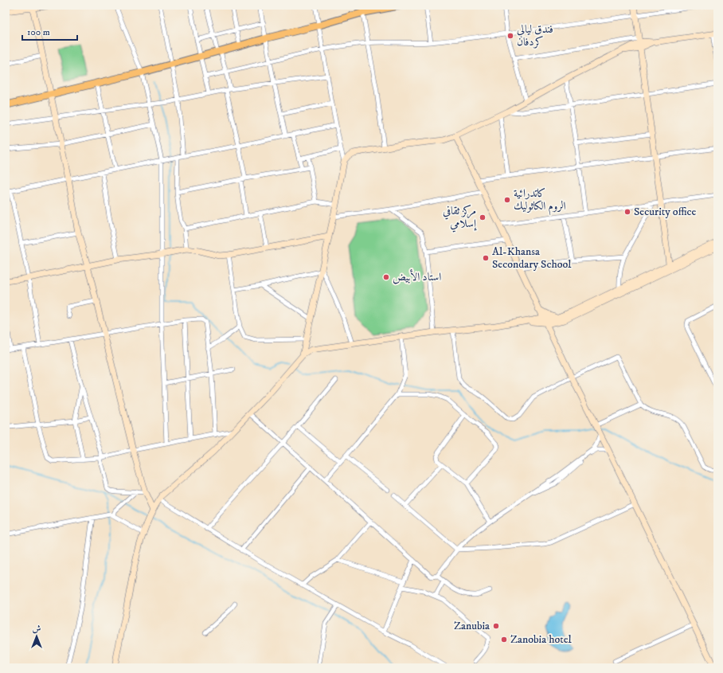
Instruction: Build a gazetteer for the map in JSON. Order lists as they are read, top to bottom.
{
  "places": [
    "فندق ليالي كردفان",
    "كاتدرائية الروم الكاثوليك",
    "Security office",
    "مركز ثقافي إسلامي",
    "Al-Khansa Secondary School",
    "استاد الأبيض",
    "Zanubia",
    "Zanobia hotel"
  ],
  "scale_bar": "100 m",
  "north": "top"
}
